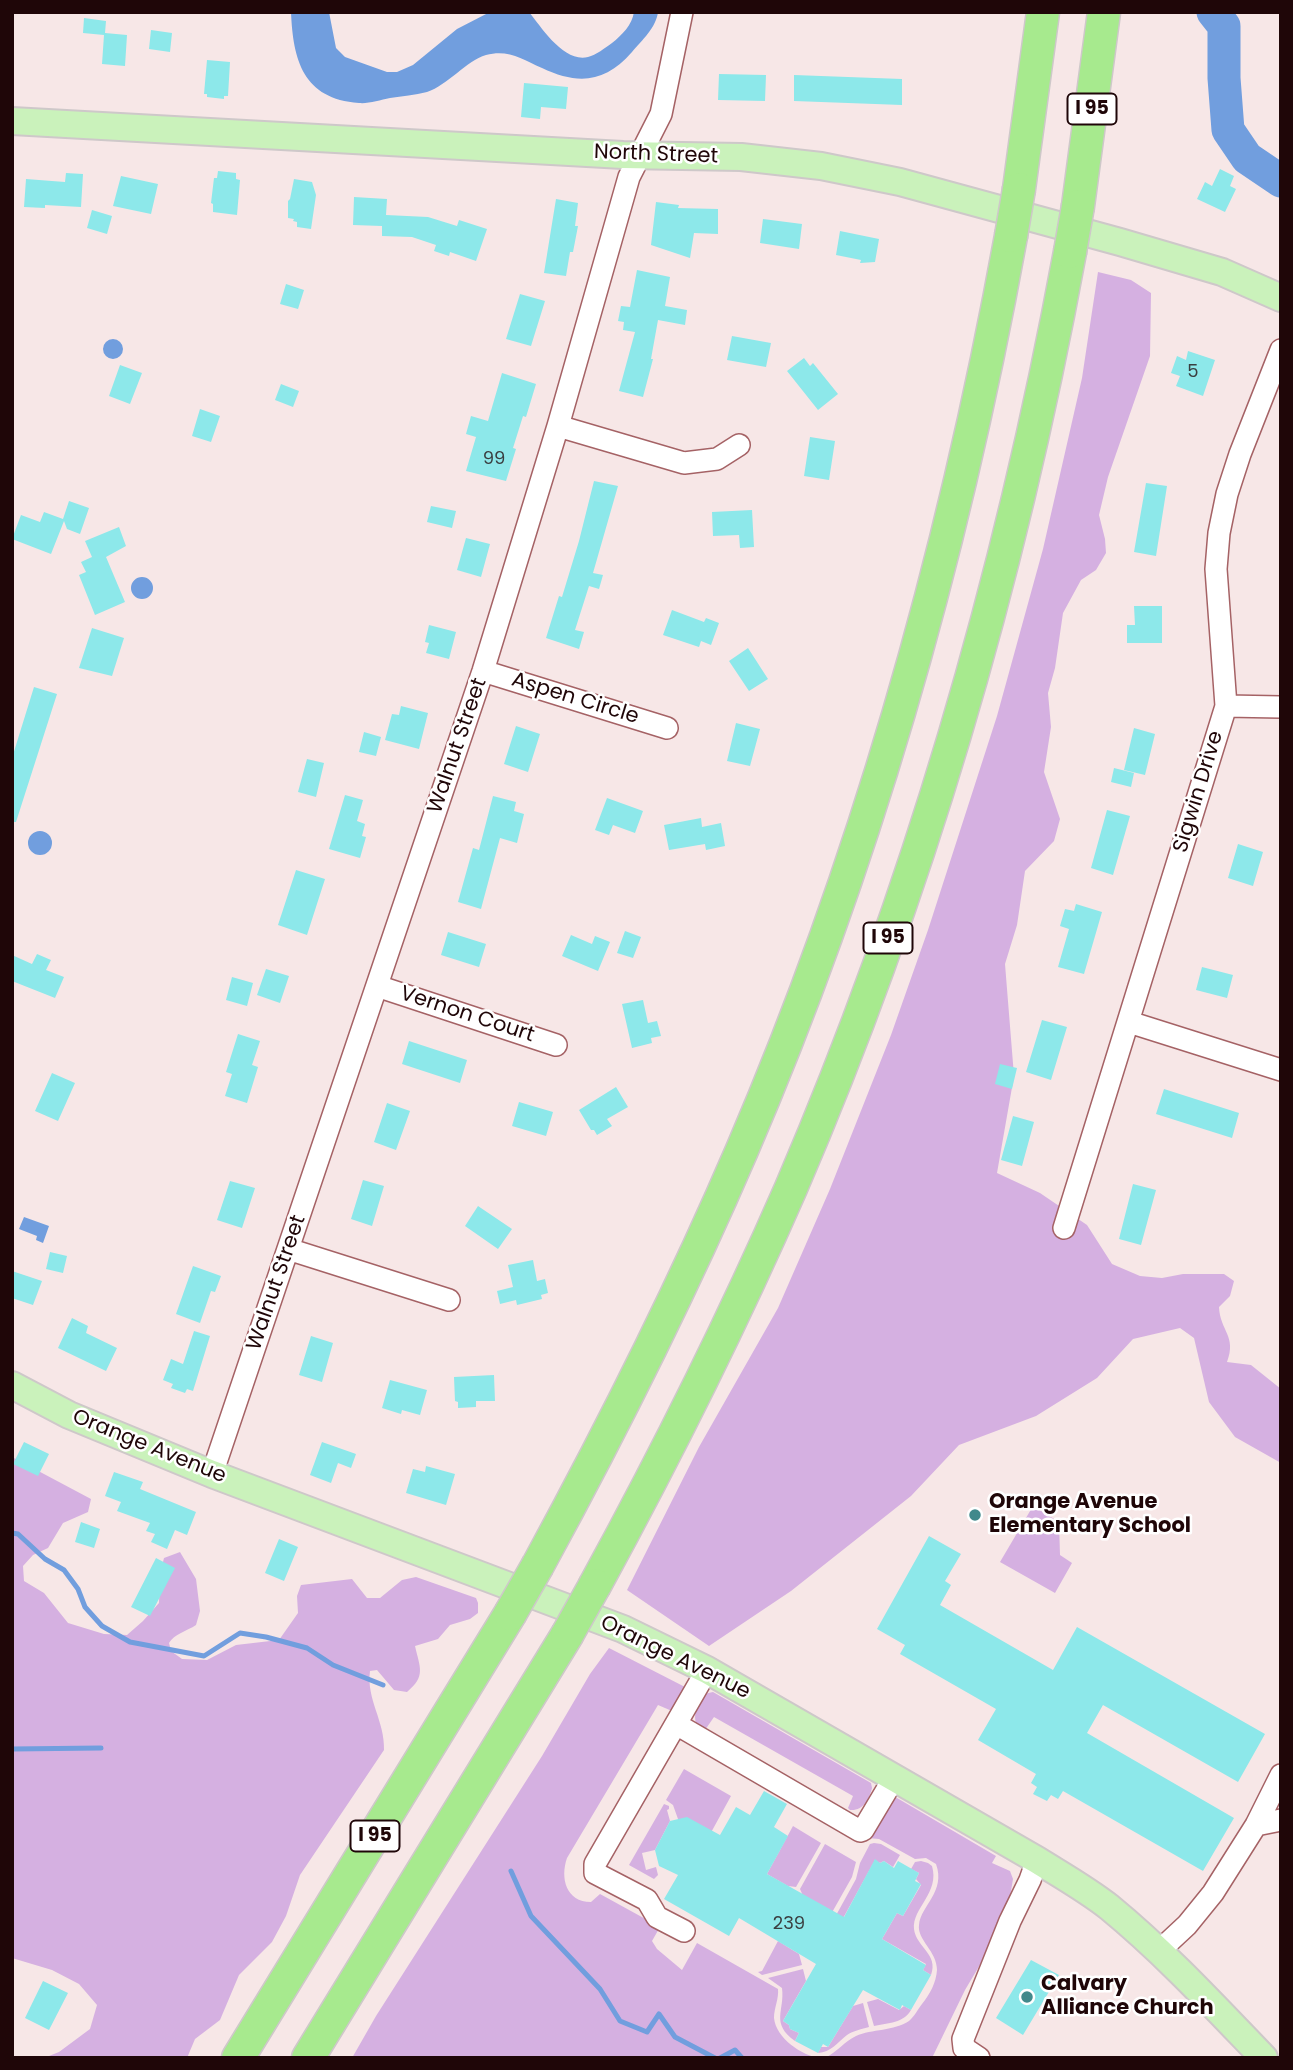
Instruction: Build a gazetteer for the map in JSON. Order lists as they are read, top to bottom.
{
  "streets": {
    "highway": ["I 95"],
    "main road": ["North Street", "Orange Avenue"],
    "street": [
      "Aspen Circle",
      "Walnut Street",
      "Sigwin Drive",
      "Vernon Court"
    ]
  },
  "crossings": [
    ["North Street", "Walnut Street"],
    ["Aspen Circle", "Walnut Street"],
    ["Walnut Street", "Vernon Court"],
    ["Walnut Street", "Orange Avenue"]
  ],
  "places": ["Orange Avenue Elementary School", "Calvary Alliance Church"],
  "house_numbers": ["5", "99", "239"]
}
